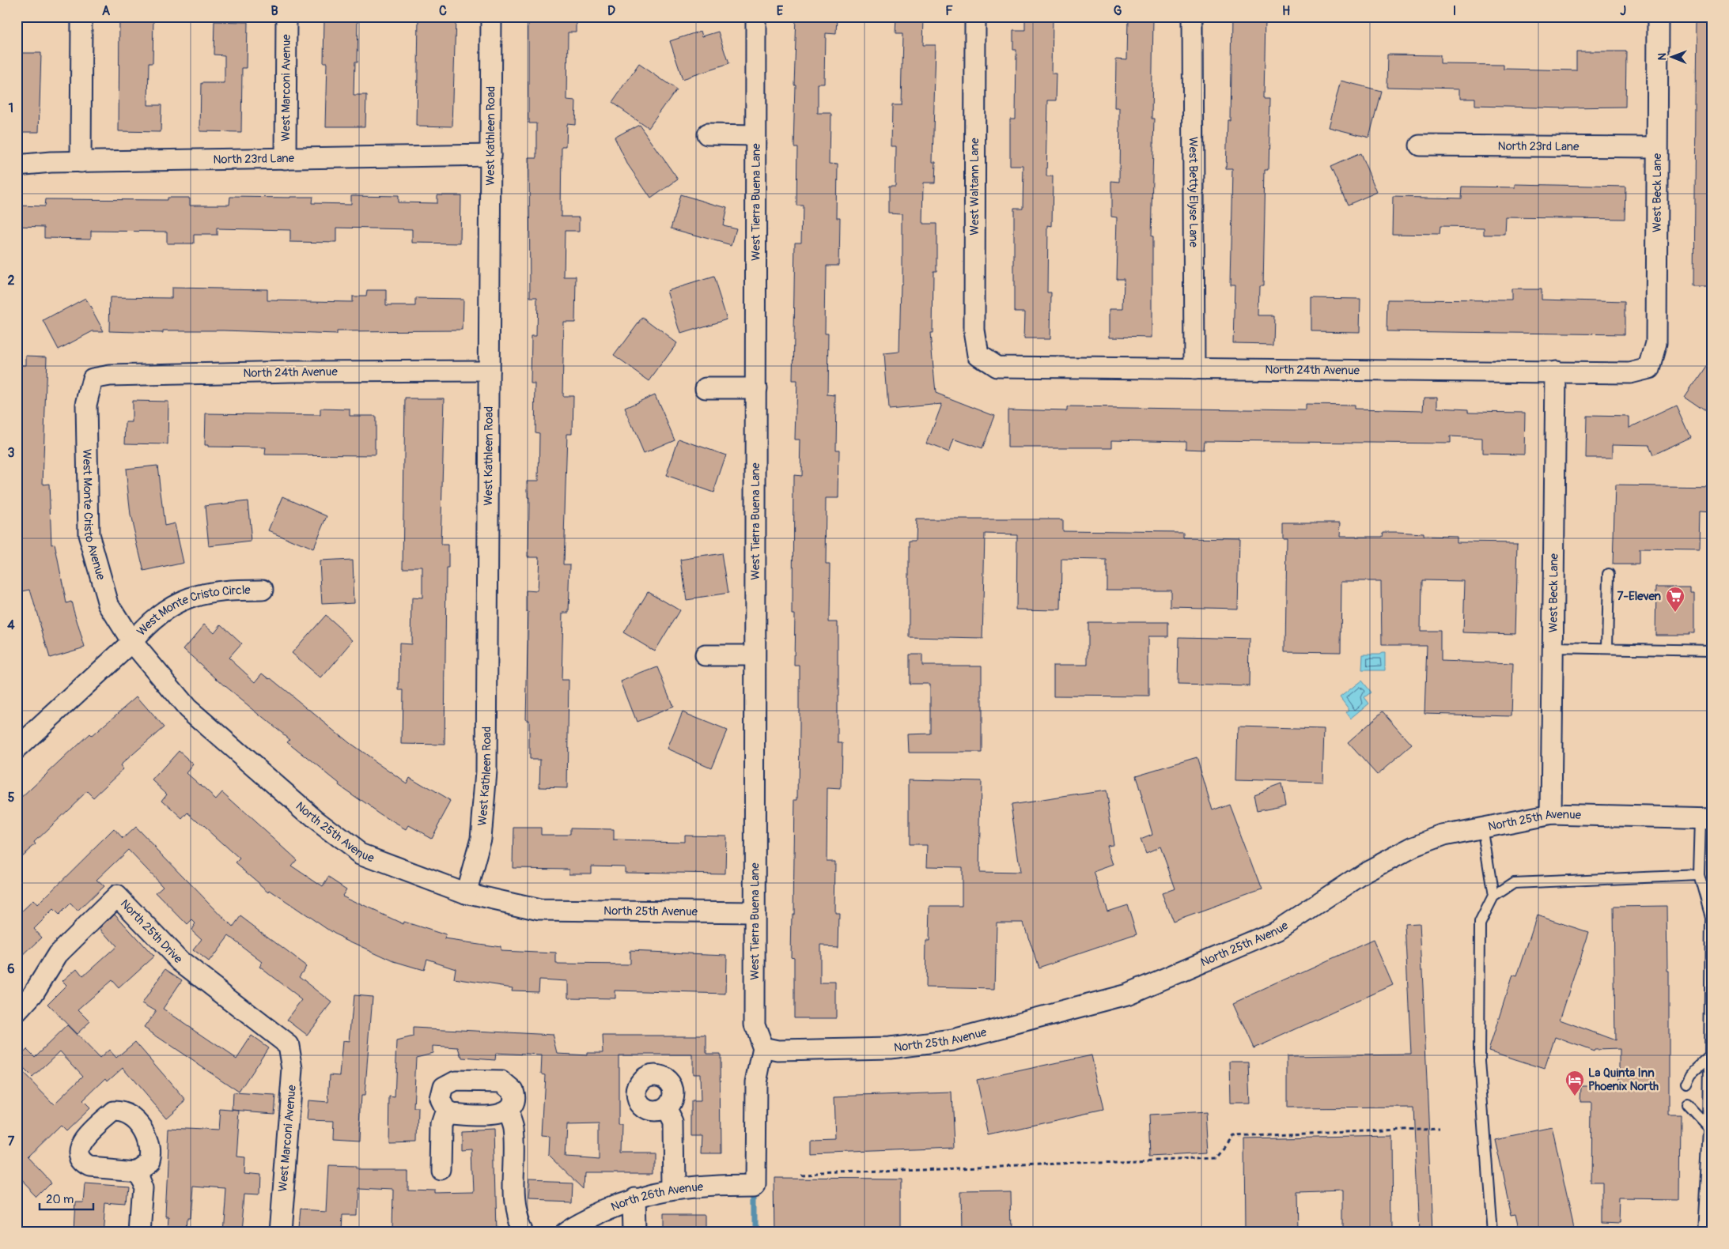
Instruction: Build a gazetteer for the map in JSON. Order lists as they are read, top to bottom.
{
  "streets": {
    "street": [
      "West Marconi Avenue",
      "West Kathleen Road",
      "North 23rd Lane",
      "West Waltann Lane",
      "West Betty Elyse Lane",
      "West Beck Lane",
      "West Tierra Buena Lane",
      "North 24th Avenue",
      "West Monte Cristo Avenue",
      "West Monte Cristo Circle",
      "North 25th Avenue",
      "North 25th Drive",
      "North 26th Avenue"
    ]
  },
  "crossings": [
    ["West Marconi Avenue", "North 23rd Lane"],
    ["West Marconi Avenue", "North 25th Drive"],
    ["West Kathleen Road", "North 23rd Lane"],
    ["West Kathleen Road", "North 24th Avenue"],
    ["West Kathleen Road", "North 25th Avenue"],
    ["North 23rd Lane", "West Beck Lane"],
    ["West Waltann Lane", "North 24th Avenue"],
    ["West Betty Elyse Lane", "North 24th Avenue"],
    ["West Beck Lane", "North 24th Avenue"],
    ["West Beck Lane", "North 25th Avenue"],
    ["West Tierra Buena Lane", "North 25th Avenue"],
    ["West Tierra Buena Lane", "North 26th Avenue"],
    ["North 24th Avenue", "West Monte Cristo Avenue"],
    ["West Monte Cristo Avenue", "West Monte Cristo Circle"],
    ["West Monte Cristo Avenue", "North 25th Avenue"],
    ["West Monte Cristo Circle", "North 25th Avenue"],
    ["North 25th Avenue", "North 26th Avenue"]
  ],
  "places": {
    "supermarket": ["7-Eleven"],
    "hotel": ["La Quinta Inn Phoenix North"]
  },
  "scale_bar": "20 m",
  "north": "left",
  "grid": {
    "columns": [
      "A",
      "B",
      "C",
      "D",
      "E",
      "F",
      "G",
      "H",
      "I",
      "J"
    ],
    "rows": [
      "1",
      "2",
      "3",
      "4",
      "5",
      "6",
      "7"
    ]
  }
}
